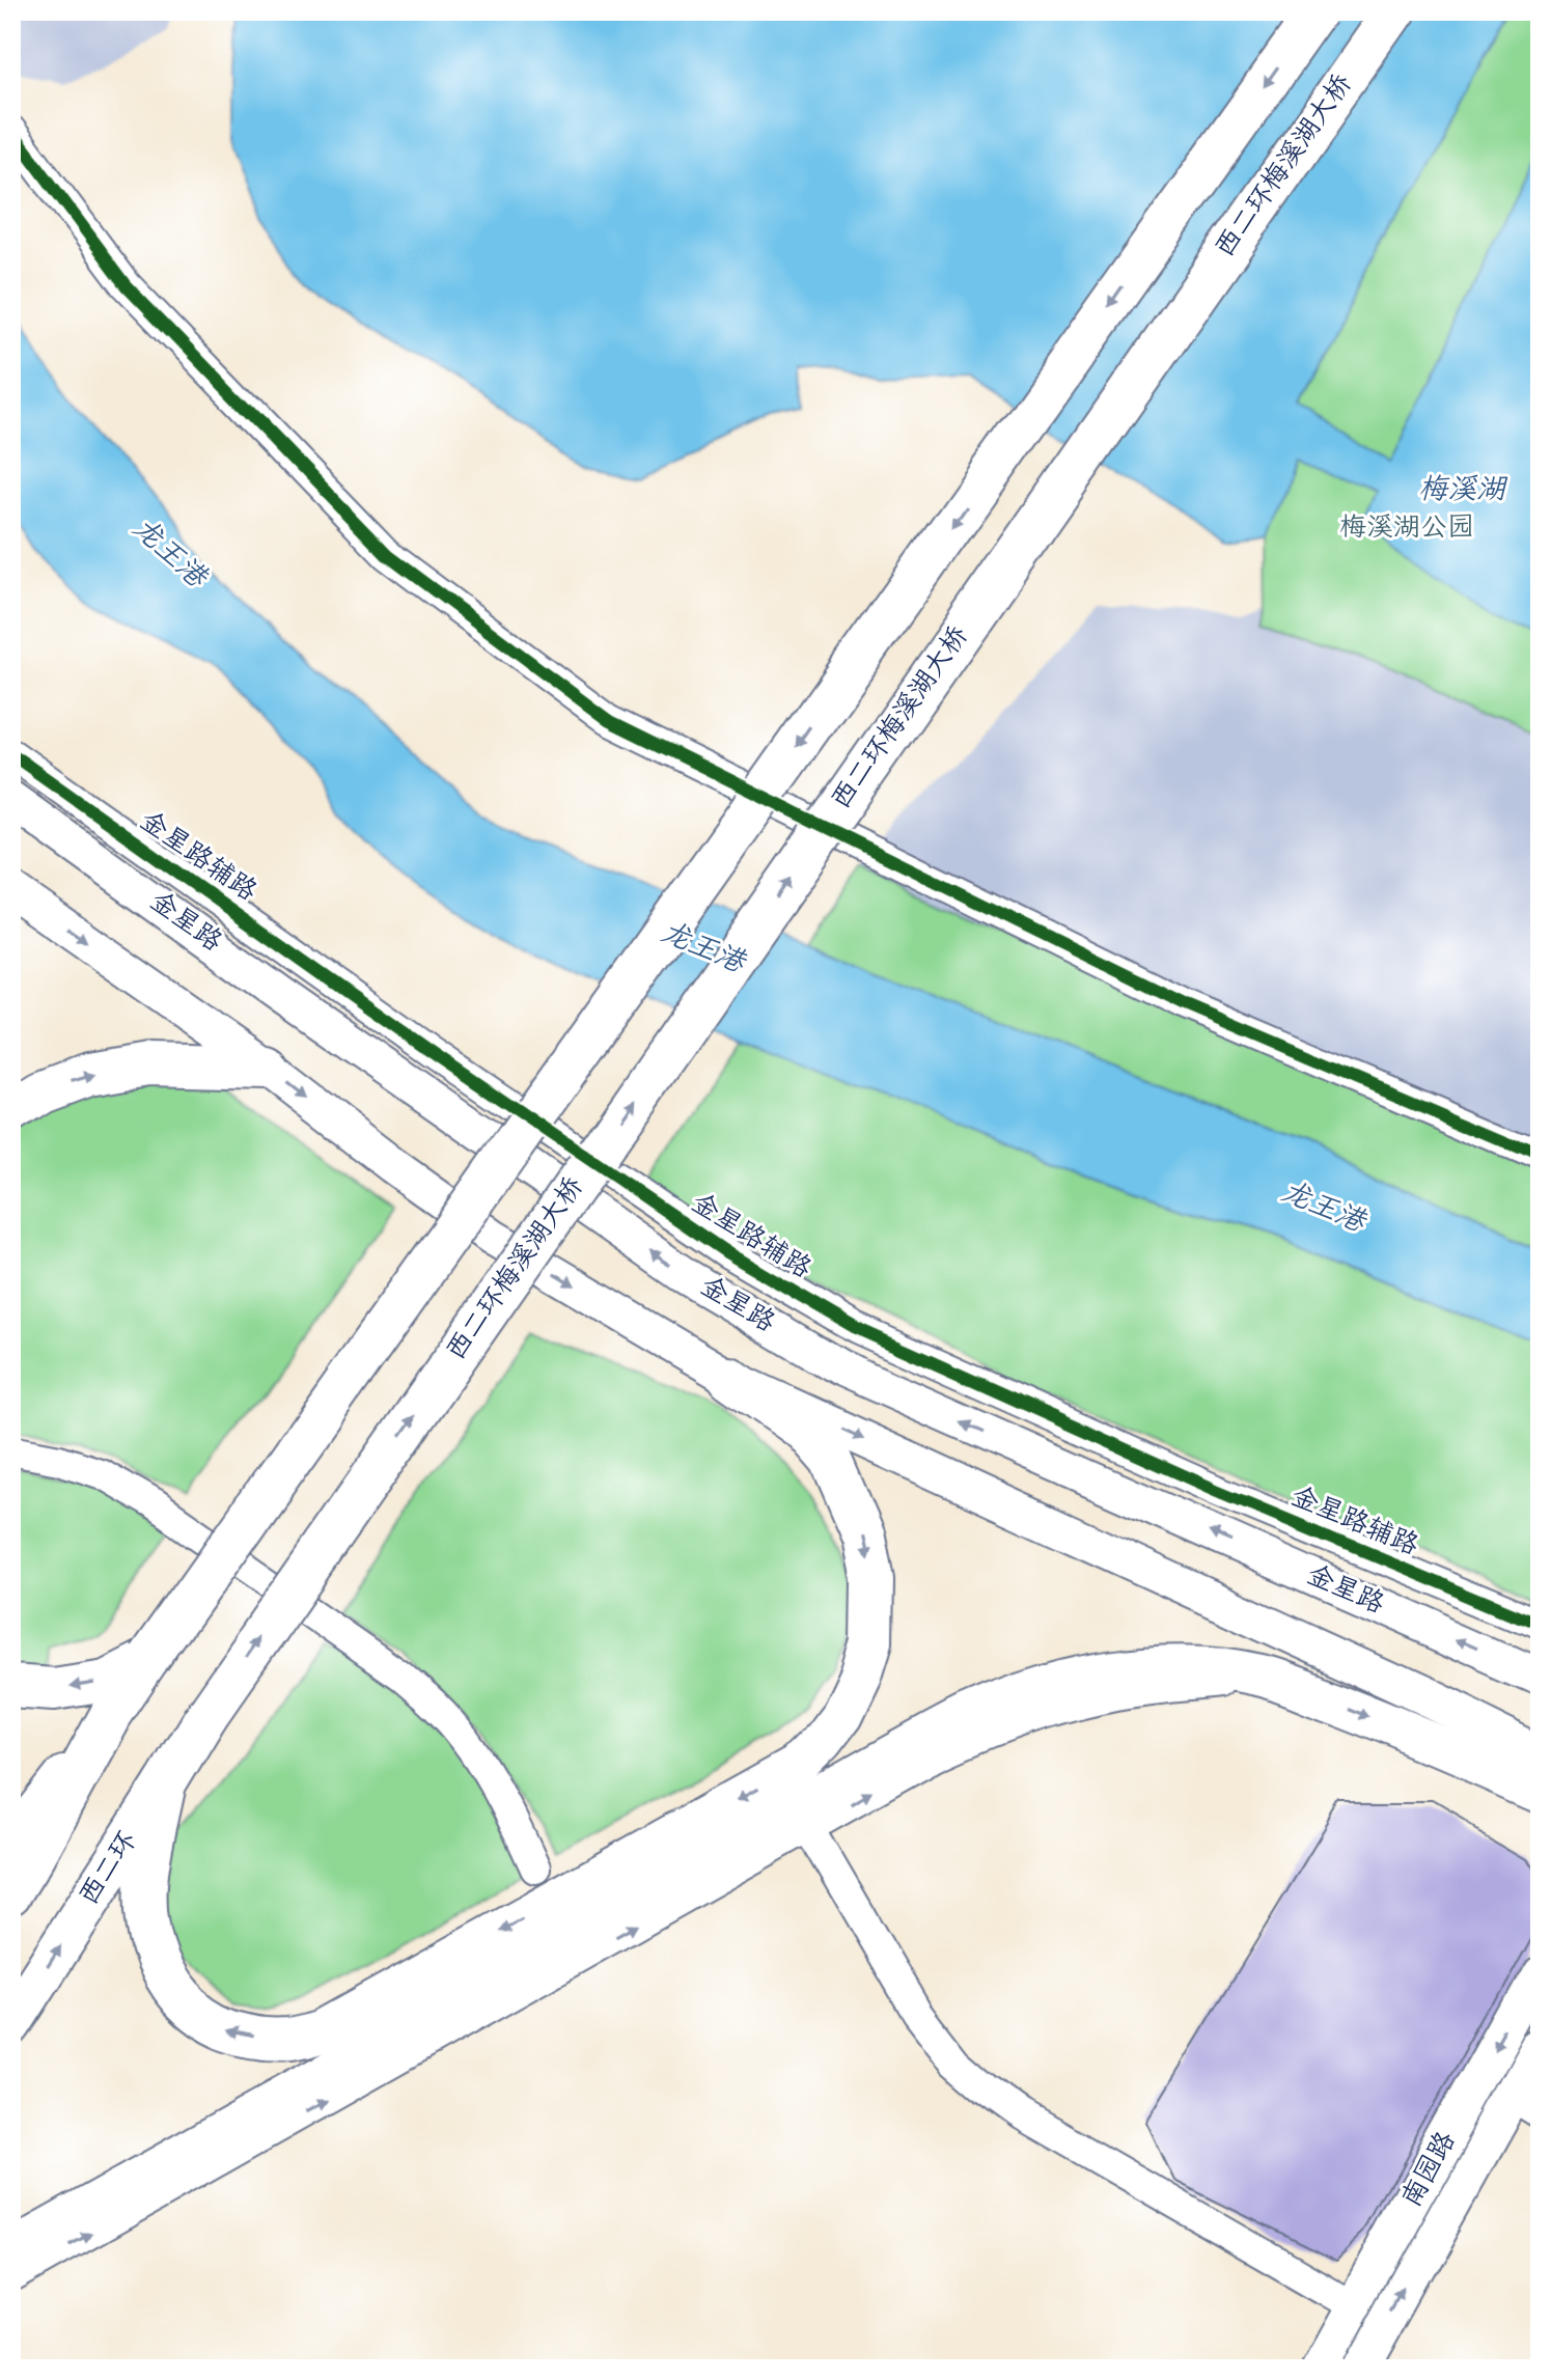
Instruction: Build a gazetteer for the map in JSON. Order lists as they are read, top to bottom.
{
  "streets": {
    "highway": ["西二环梅溪湖大桥", "西二环"],
    "main road": ["金星路", "南园路"],
    "street": ["金星路辅路"]
  },
  "crossings": [
    ["西二环梅溪湖大桥", "西二环"]
  ],
  "water": ["梅溪湖", "龙王港"],
  "parks": ["梅溪湖公园"]
}
